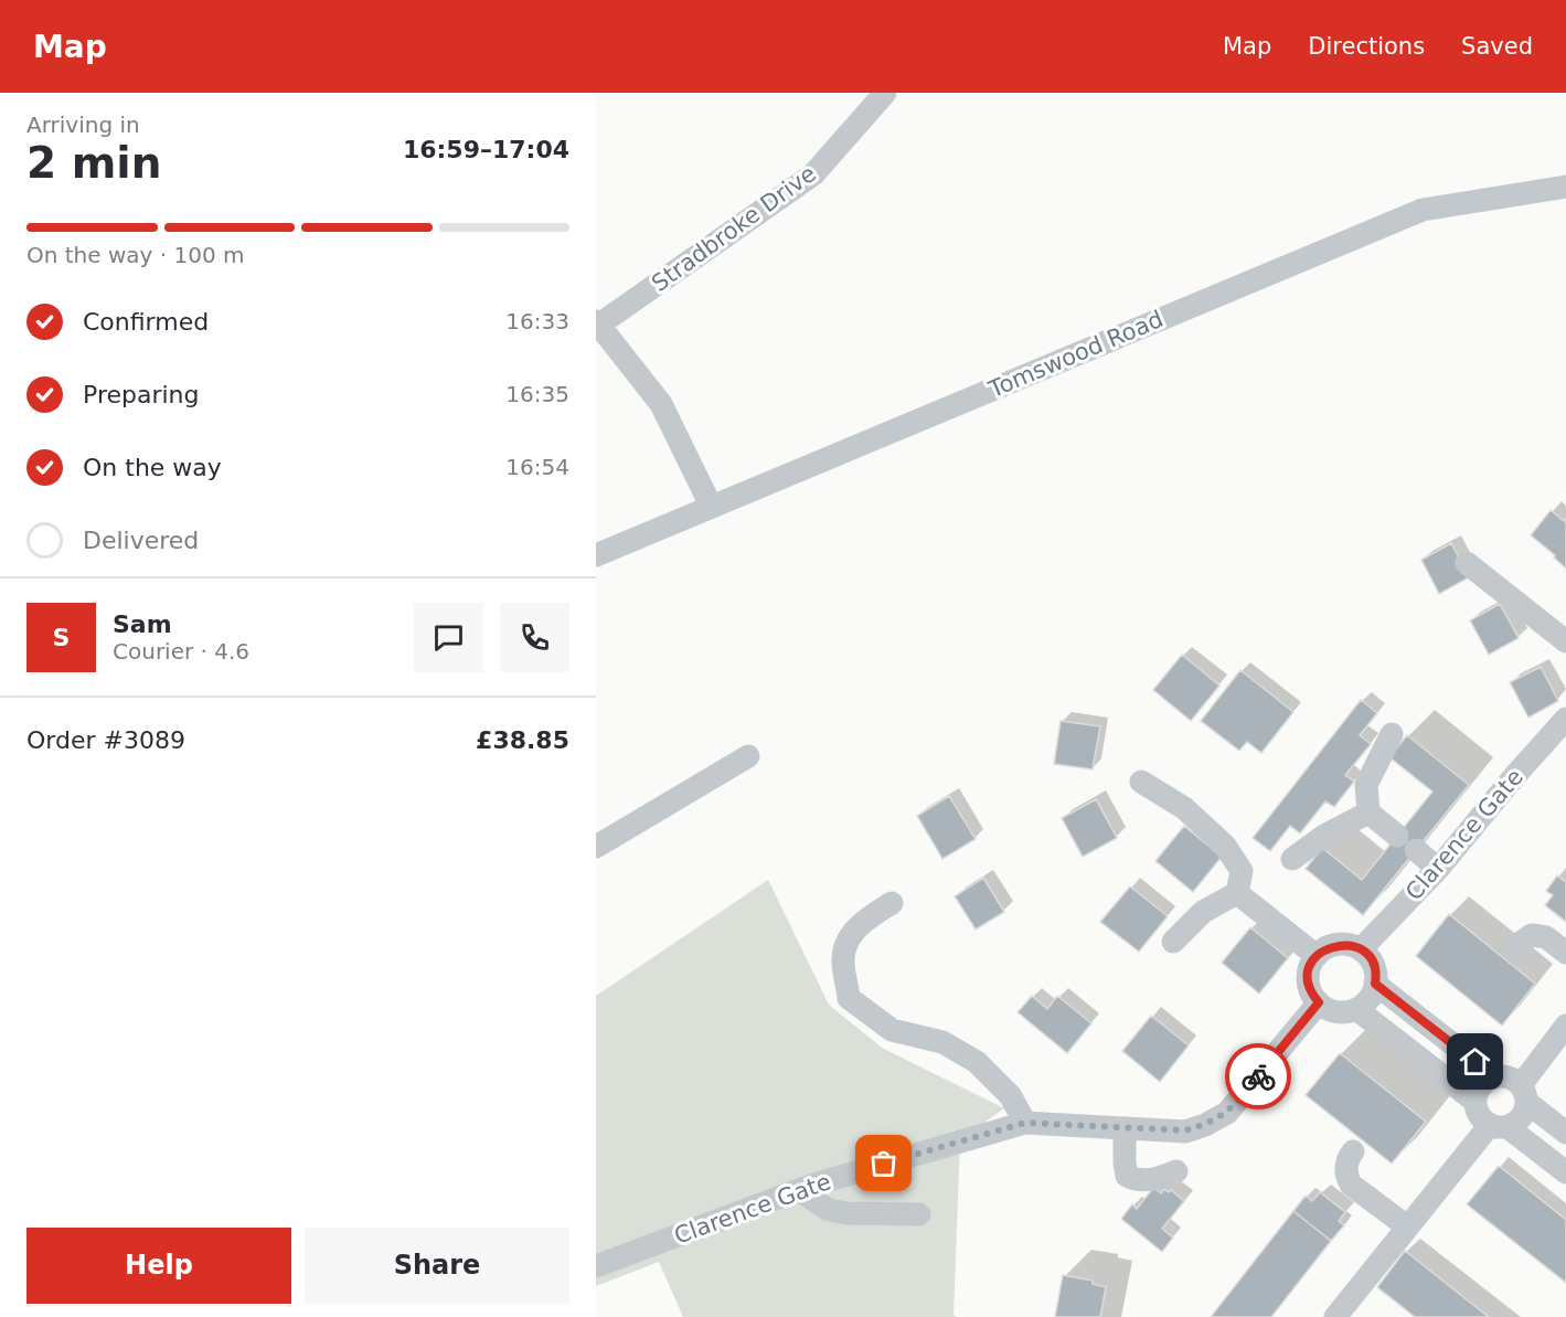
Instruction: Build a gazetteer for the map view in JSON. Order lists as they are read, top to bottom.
{
  "streets": {
    "street": ["Stradbroke Drive", "Tomswood Road", "Clarence Gate"]
  },
  "page": {
    "header": "Map",
    "nav": ["Map", "Directions", "Saved"],
    "heading": ["2 min", "Arriving in", "16:59–17:04"],
    "panel": [
      "Sam",
      "Courier · 4.6",
      "Order #3089",
      "£38.85"
    ],
    "bar": "On the way · 100 m",
    "list": [
      ["Confirmed", "16:33"],
      ["Preparing", "16:35"],
      ["On the way", "16:54"],
      "Delivered"
    ],
    "round": "S",
    "buttons": ["Help", "Share"]
  }
}
